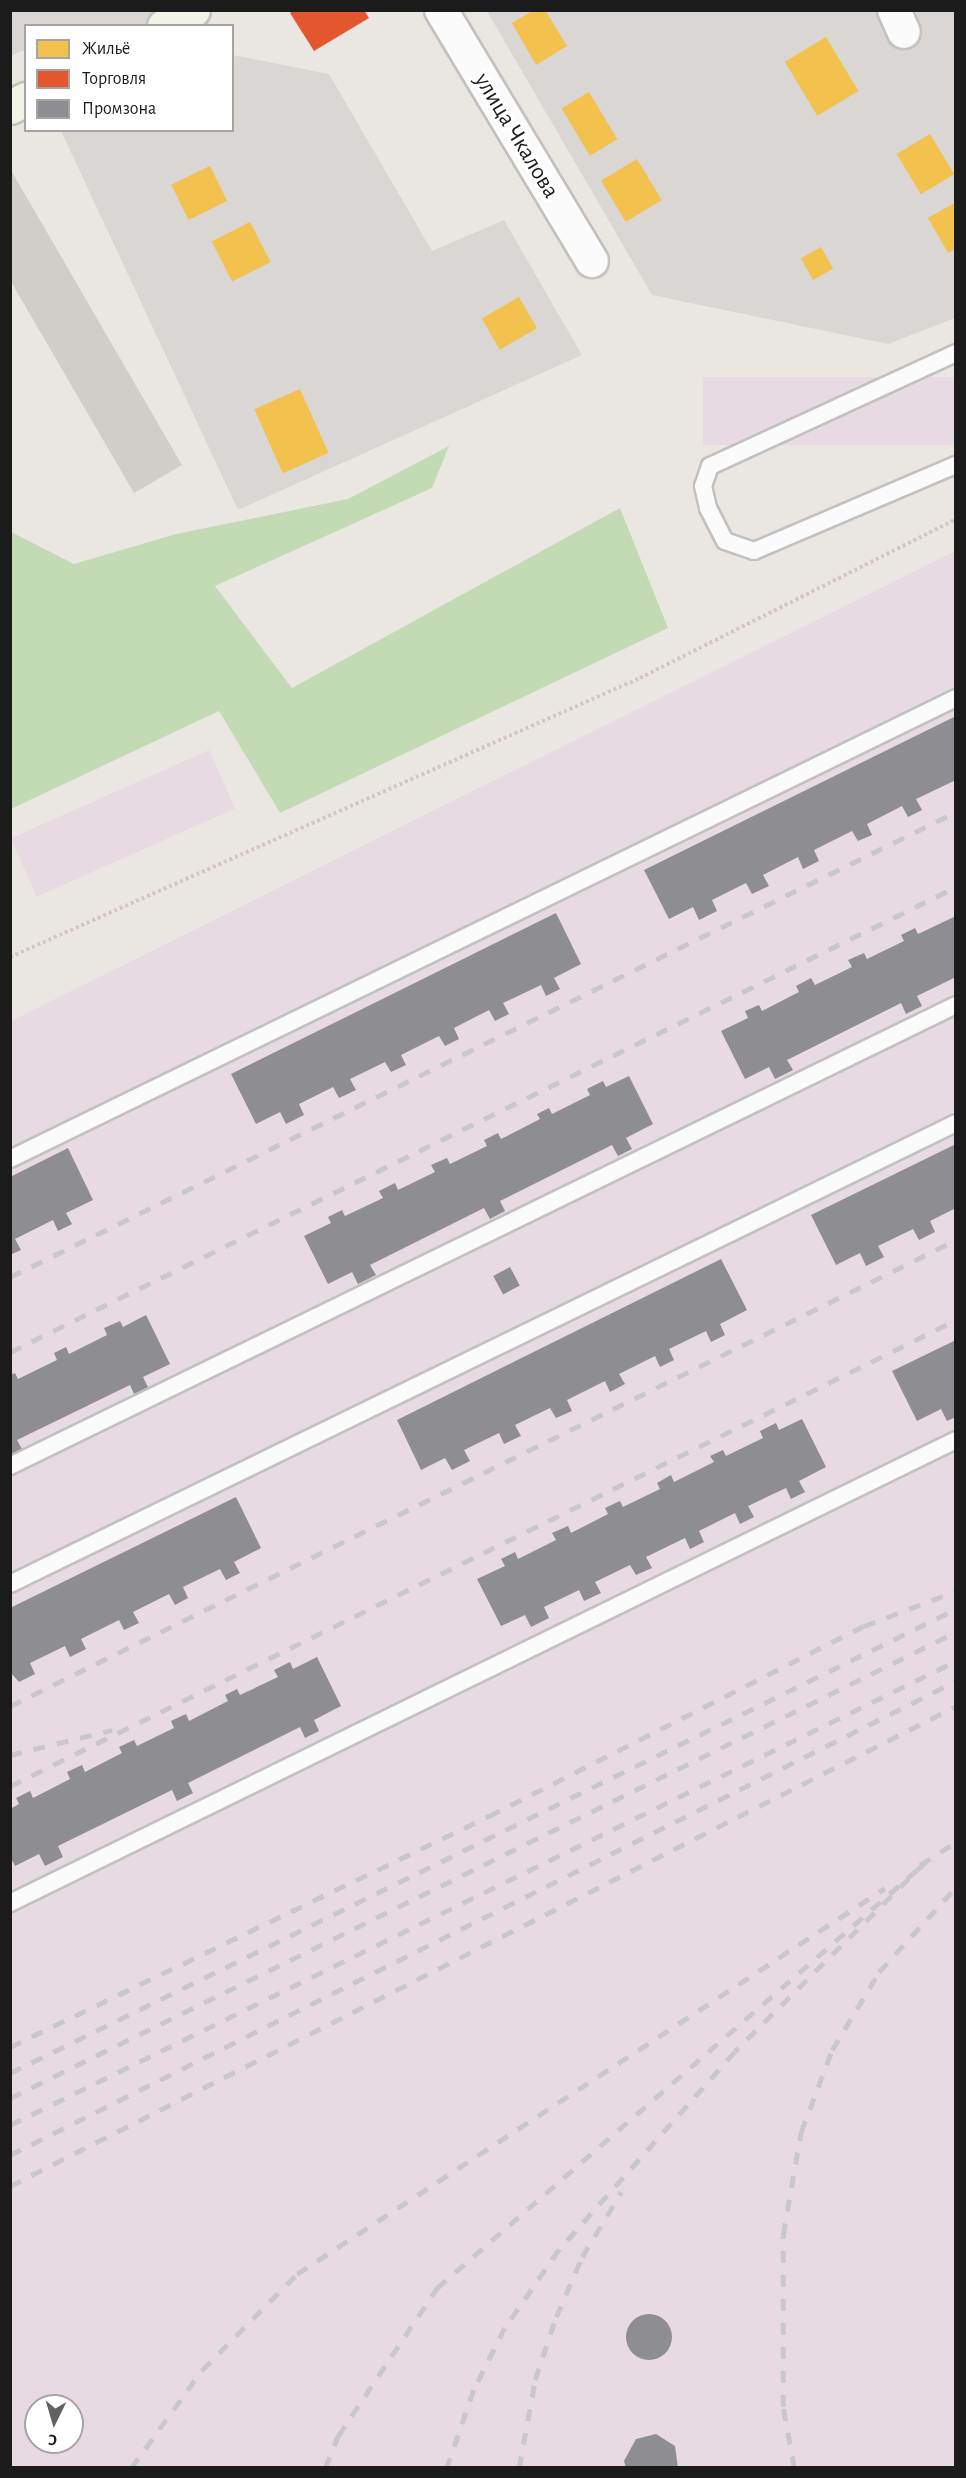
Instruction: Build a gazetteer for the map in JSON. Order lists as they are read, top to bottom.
{
  "streets": {
    "street": ["улица Чкалова"]
  },
  "legend": ["Жильё", "Торговля", "Промзона"],
  "north": "bottom"
}
